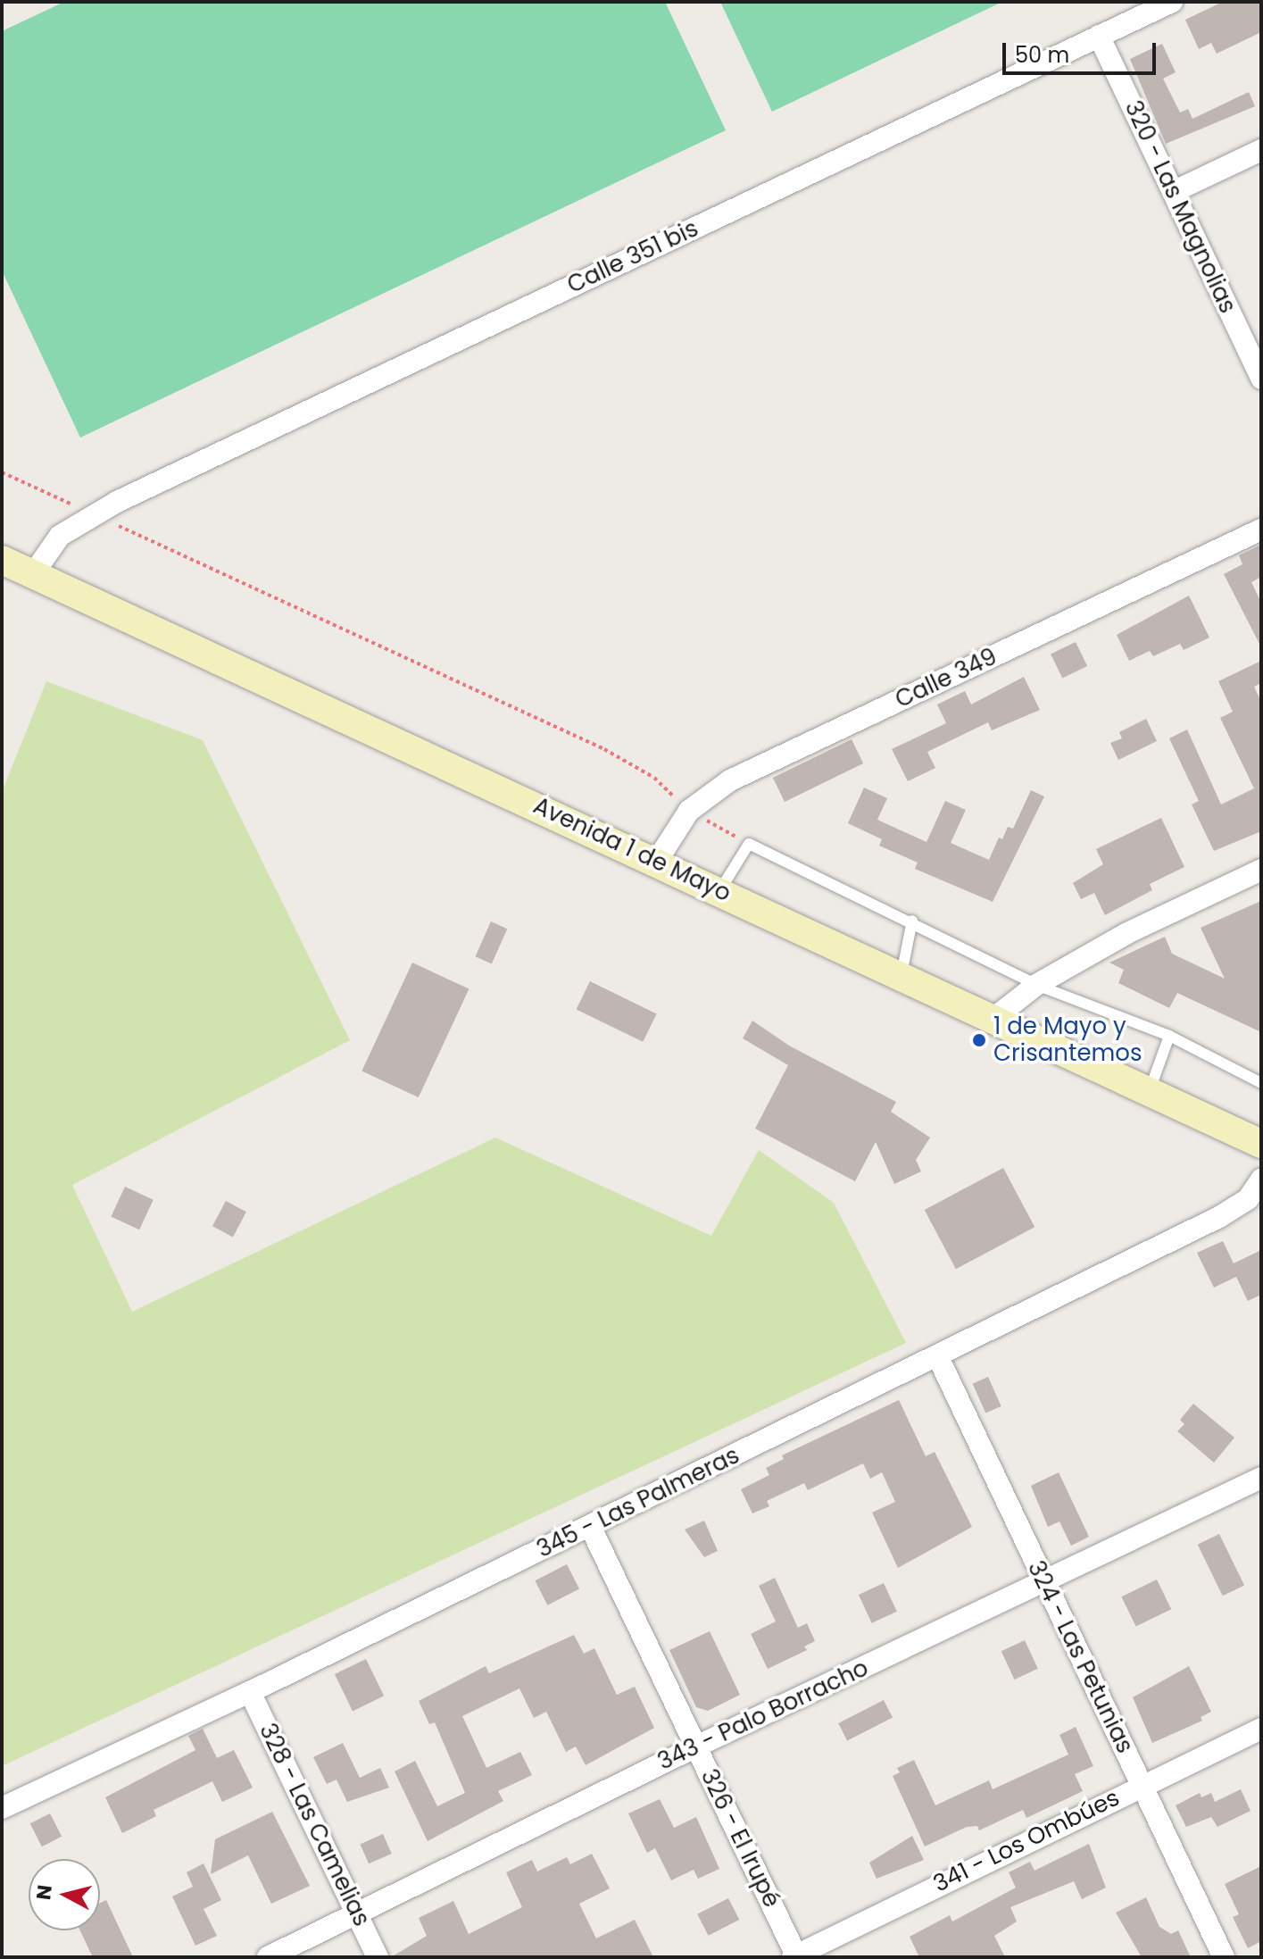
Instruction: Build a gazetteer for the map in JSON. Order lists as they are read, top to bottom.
{
  "streets": {
    "main road": ["Avenida 1 de Mayo"],
    "street": [
      "320 - Las Magnolias",
      "Calle 351 bis",
      "Calle 349",
      "345 - Las Palmeras",
      "324 - Las Petunias",
      "343 - Palo Borracho",
      "328 - Las Camelias",
      "326 - El Irupé",
      "341 - Los Ombúes"
    ]
  },
  "crossings": [
    ["320 - Las Magnolias", "Calle 351 bis"],
    ["Calle 351 bis", "Avenida 1 de Mayo"],
    ["Calle 349", "Avenida 1 de Mayo"],
    ["345 - Las Palmeras", "324 - Las Petunias"],
    ["345 - Las Palmeras", "328 - Las Camelias"],
    ["345 - Las Palmeras", "326 - El Irupé"],
    ["324 - Las Petunias", "343 - Palo Borracho"],
    ["324 - Las Petunias", "341 - Los Ombúes"],
    ["343 - Palo Borracho", "328 - Las Camelias"],
    ["343 - Palo Borracho", "326 - El Irupé"],
    ["326 - El Irupé", "341 - Los Ombúes"]
  ],
  "places": ["1 de Mayo y Crisantemos"],
  "scale_bar": "50 m",
  "north": "left"
}
